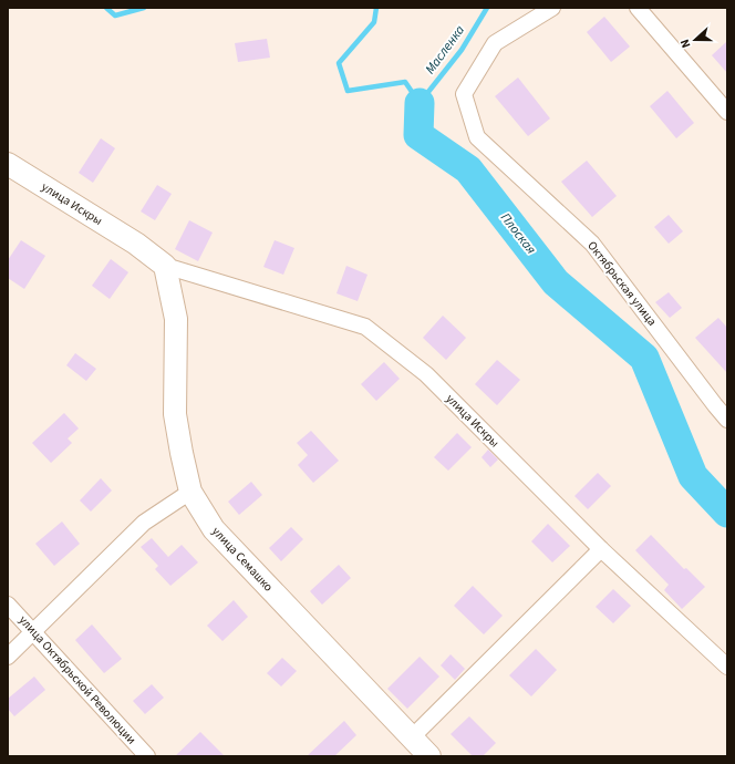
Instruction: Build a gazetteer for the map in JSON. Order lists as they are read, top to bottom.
{
  "streets": {
    "main road": ["улица Искры", "улица Семашко"],
    "street": ["Октябрьская улица", "улица Октябрьской Революции"]
  },
  "crossings": [
    ["улица Искры", "улица Семашко"]
  ],
  "water": ["Масленка", "Плоская"],
  "north": "left"
}
